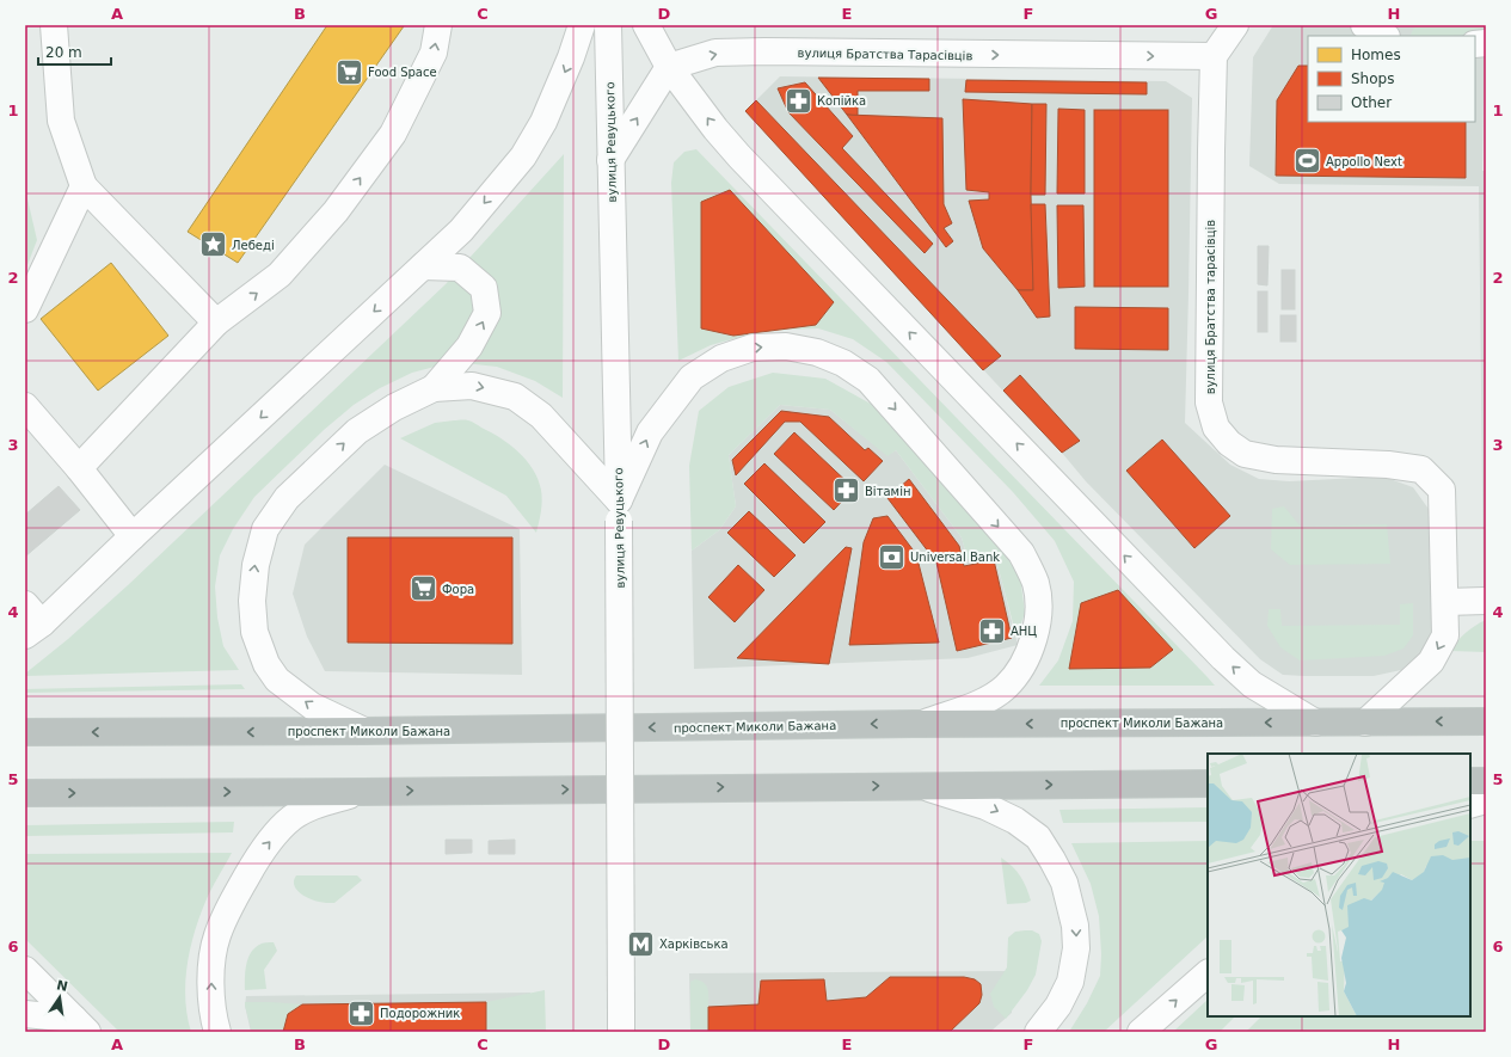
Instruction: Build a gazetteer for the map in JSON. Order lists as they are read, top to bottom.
{
  "streets": {
    "highway": ["проспект Миколи Бажана"],
    "street": ["вулиця Братства Тарасівців", "вулиця Ревуцького", "вулиця Братства тарасівців"]
  },
  "crossings": [
    ["вулиця Братства Тарасівців", "вулиця Братства тарасівців"],
    ["вулиця Братства тарасівців", "проспект Миколи Бажана"]
  ],
  "one_way": ["вулиця Братства Тарасівців"],
  "places": {
    "supermarket": ["Food Space", "Фора"],
    "pharmacy": [
      "Копійка",
      "Вітамін",
      "АНЦ",
      "Подорожник"
    ],
    "sports": ["Appollo Next"],
    "place": ["Лебеді"],
    "bank": ["Universal Bank"],
    "metro station": ["Харківська"]
  },
  "legend": ["Homes", "Shops", "Other"],
  "scale_bar": "20 m",
  "north": "top",
  "grid": {
    "columns": [
      "A",
      "B",
      "C",
      "D",
      "E",
      "F",
      "G",
      "H"
    ],
    "rows": [
      "1",
      "2",
      "3",
      "4",
      "5",
      "6"
    ]
  }
}
